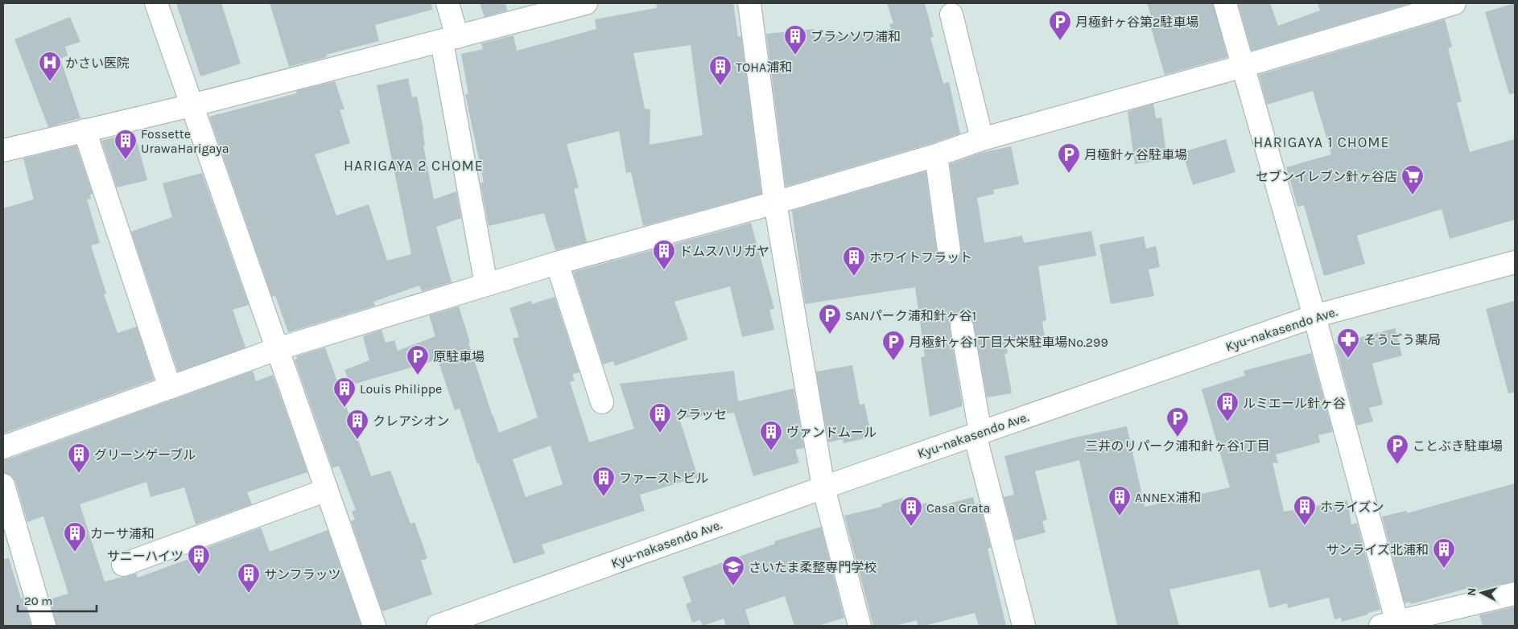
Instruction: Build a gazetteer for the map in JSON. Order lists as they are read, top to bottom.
{
  "streets": {
    "street": ["Kyu-nakasendo Ave."]
  },
  "districts": ["HARIGAYA 1 CHOME", "HARIGAYA 2 CHOME"],
  "places": {
    "parking": [
      "月極針ヶ谷第2駐車場",
      "月極針ヶ谷駐車場",
      "SANパーク浦和針ヶ谷1",
      "月極針ヶ谷1丁目大栄駐車場No.299",
      "原駐車場",
      "三井のリパーク浦和針ヶ谷1丁目",
      "ことぶき駐車場"
    ],
    "building": [
      "ブランソワ浦和",
      "TOHA浦和",
      "Fossette UrawaHarigaya",
      "ドムスハリガヤ",
      "ホワイトフラット",
      "Louis Philippe",
      "ルミエール針ヶ谷",
      "クラッセ",
      "クレアシオン",
      "ヴァンドムール",
      "グリーンゲーブル",
      "ファーストビル",
      "ANNEX浦和",
      "ホライズン",
      "Casa Grata",
      "カーサ浦和",
      "サンライズ北浦和",
      "サニーハイツ",
      "サンフラッツ"
    ],
    "hospital": ["かさい医院"],
    "supermarket": ["セブンイレブン針ヶ谷店"],
    "pharmacy": ["そうごう薬局"],
    "school or university": ["さいたま柔整専門学校"]
  },
  "scale_bar": "20 m",
  "north": "left"
}
